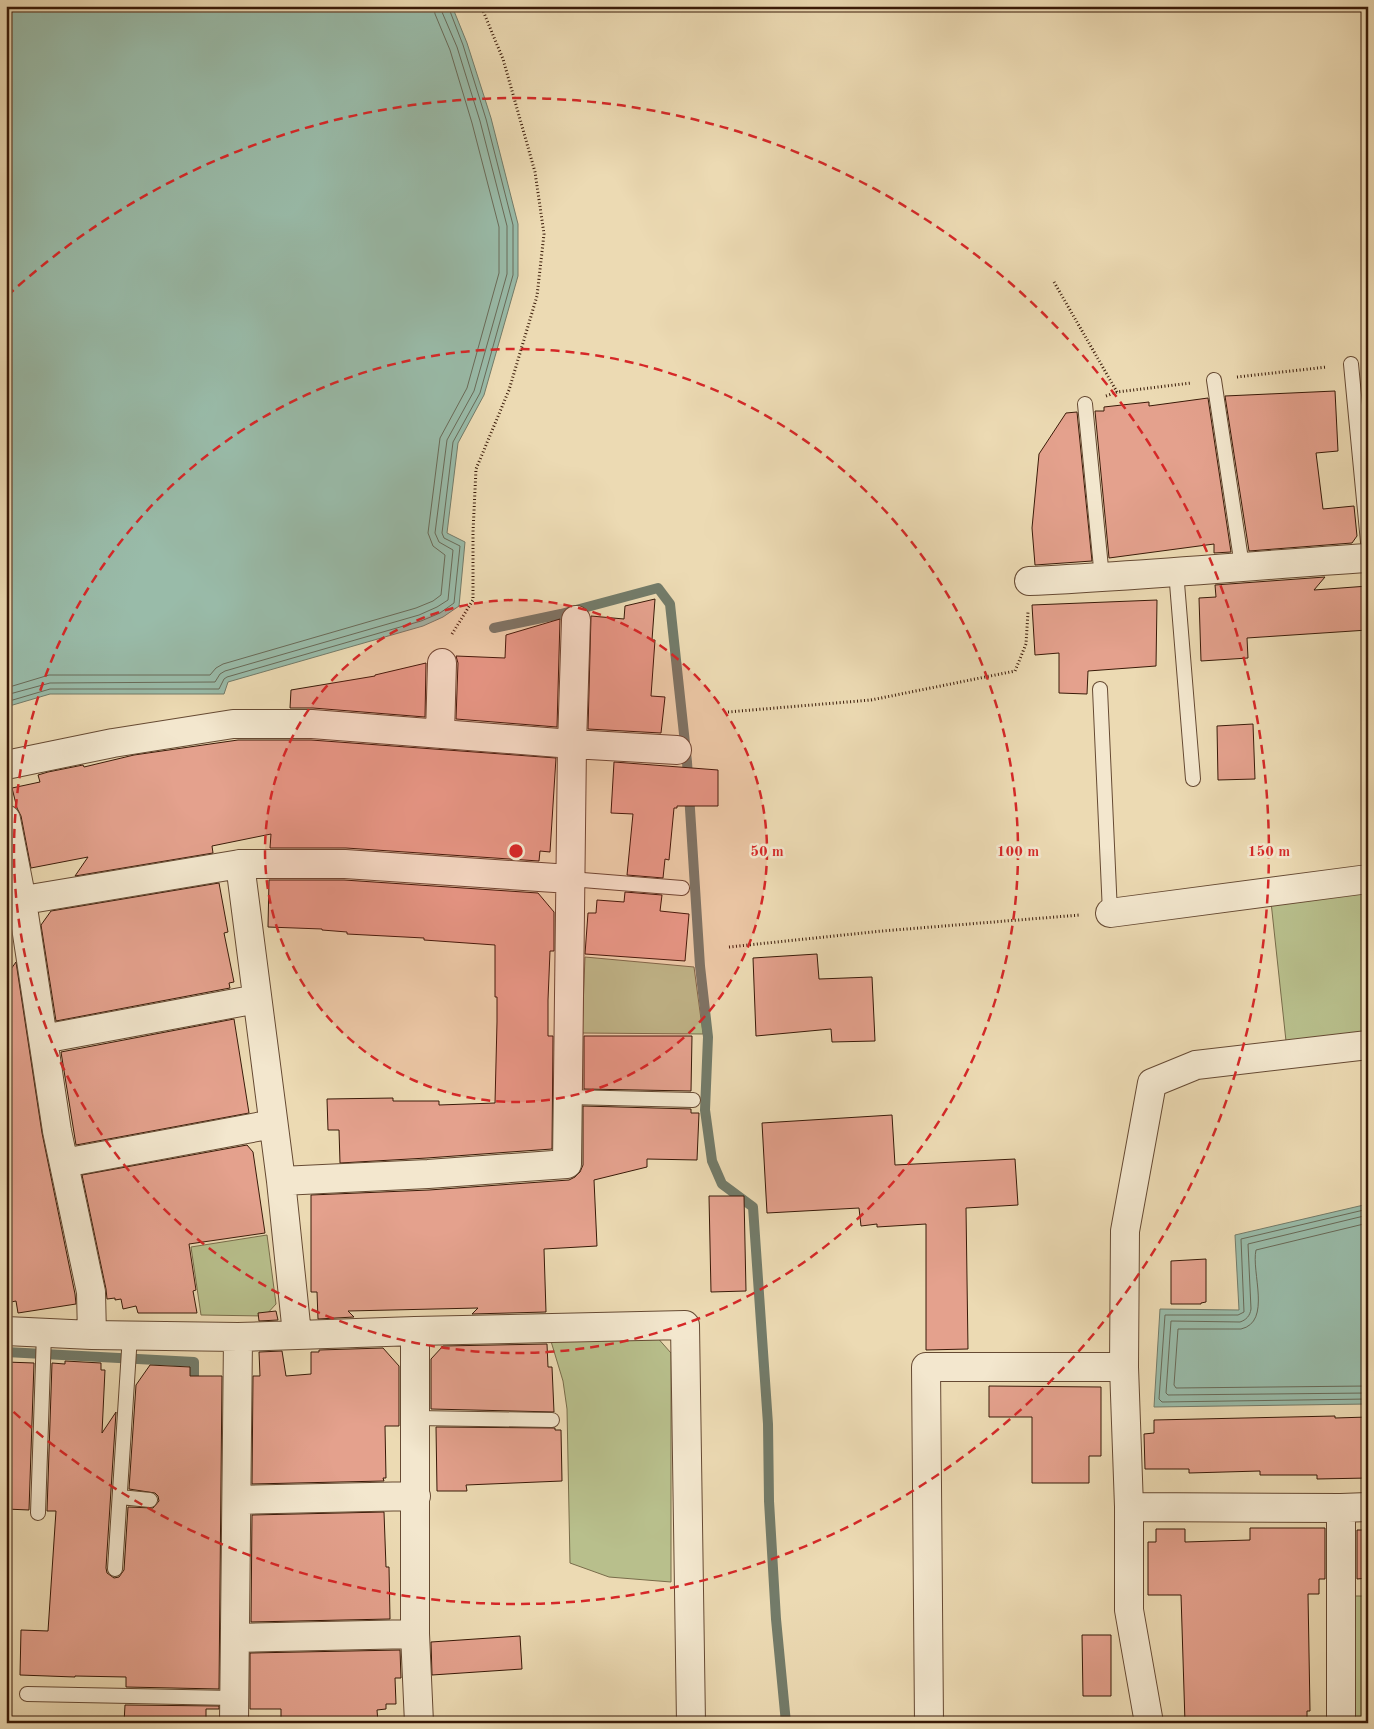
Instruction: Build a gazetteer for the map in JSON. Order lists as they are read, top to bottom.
{
  "rings": ["50 m", "100 m", "150 m"]
}
